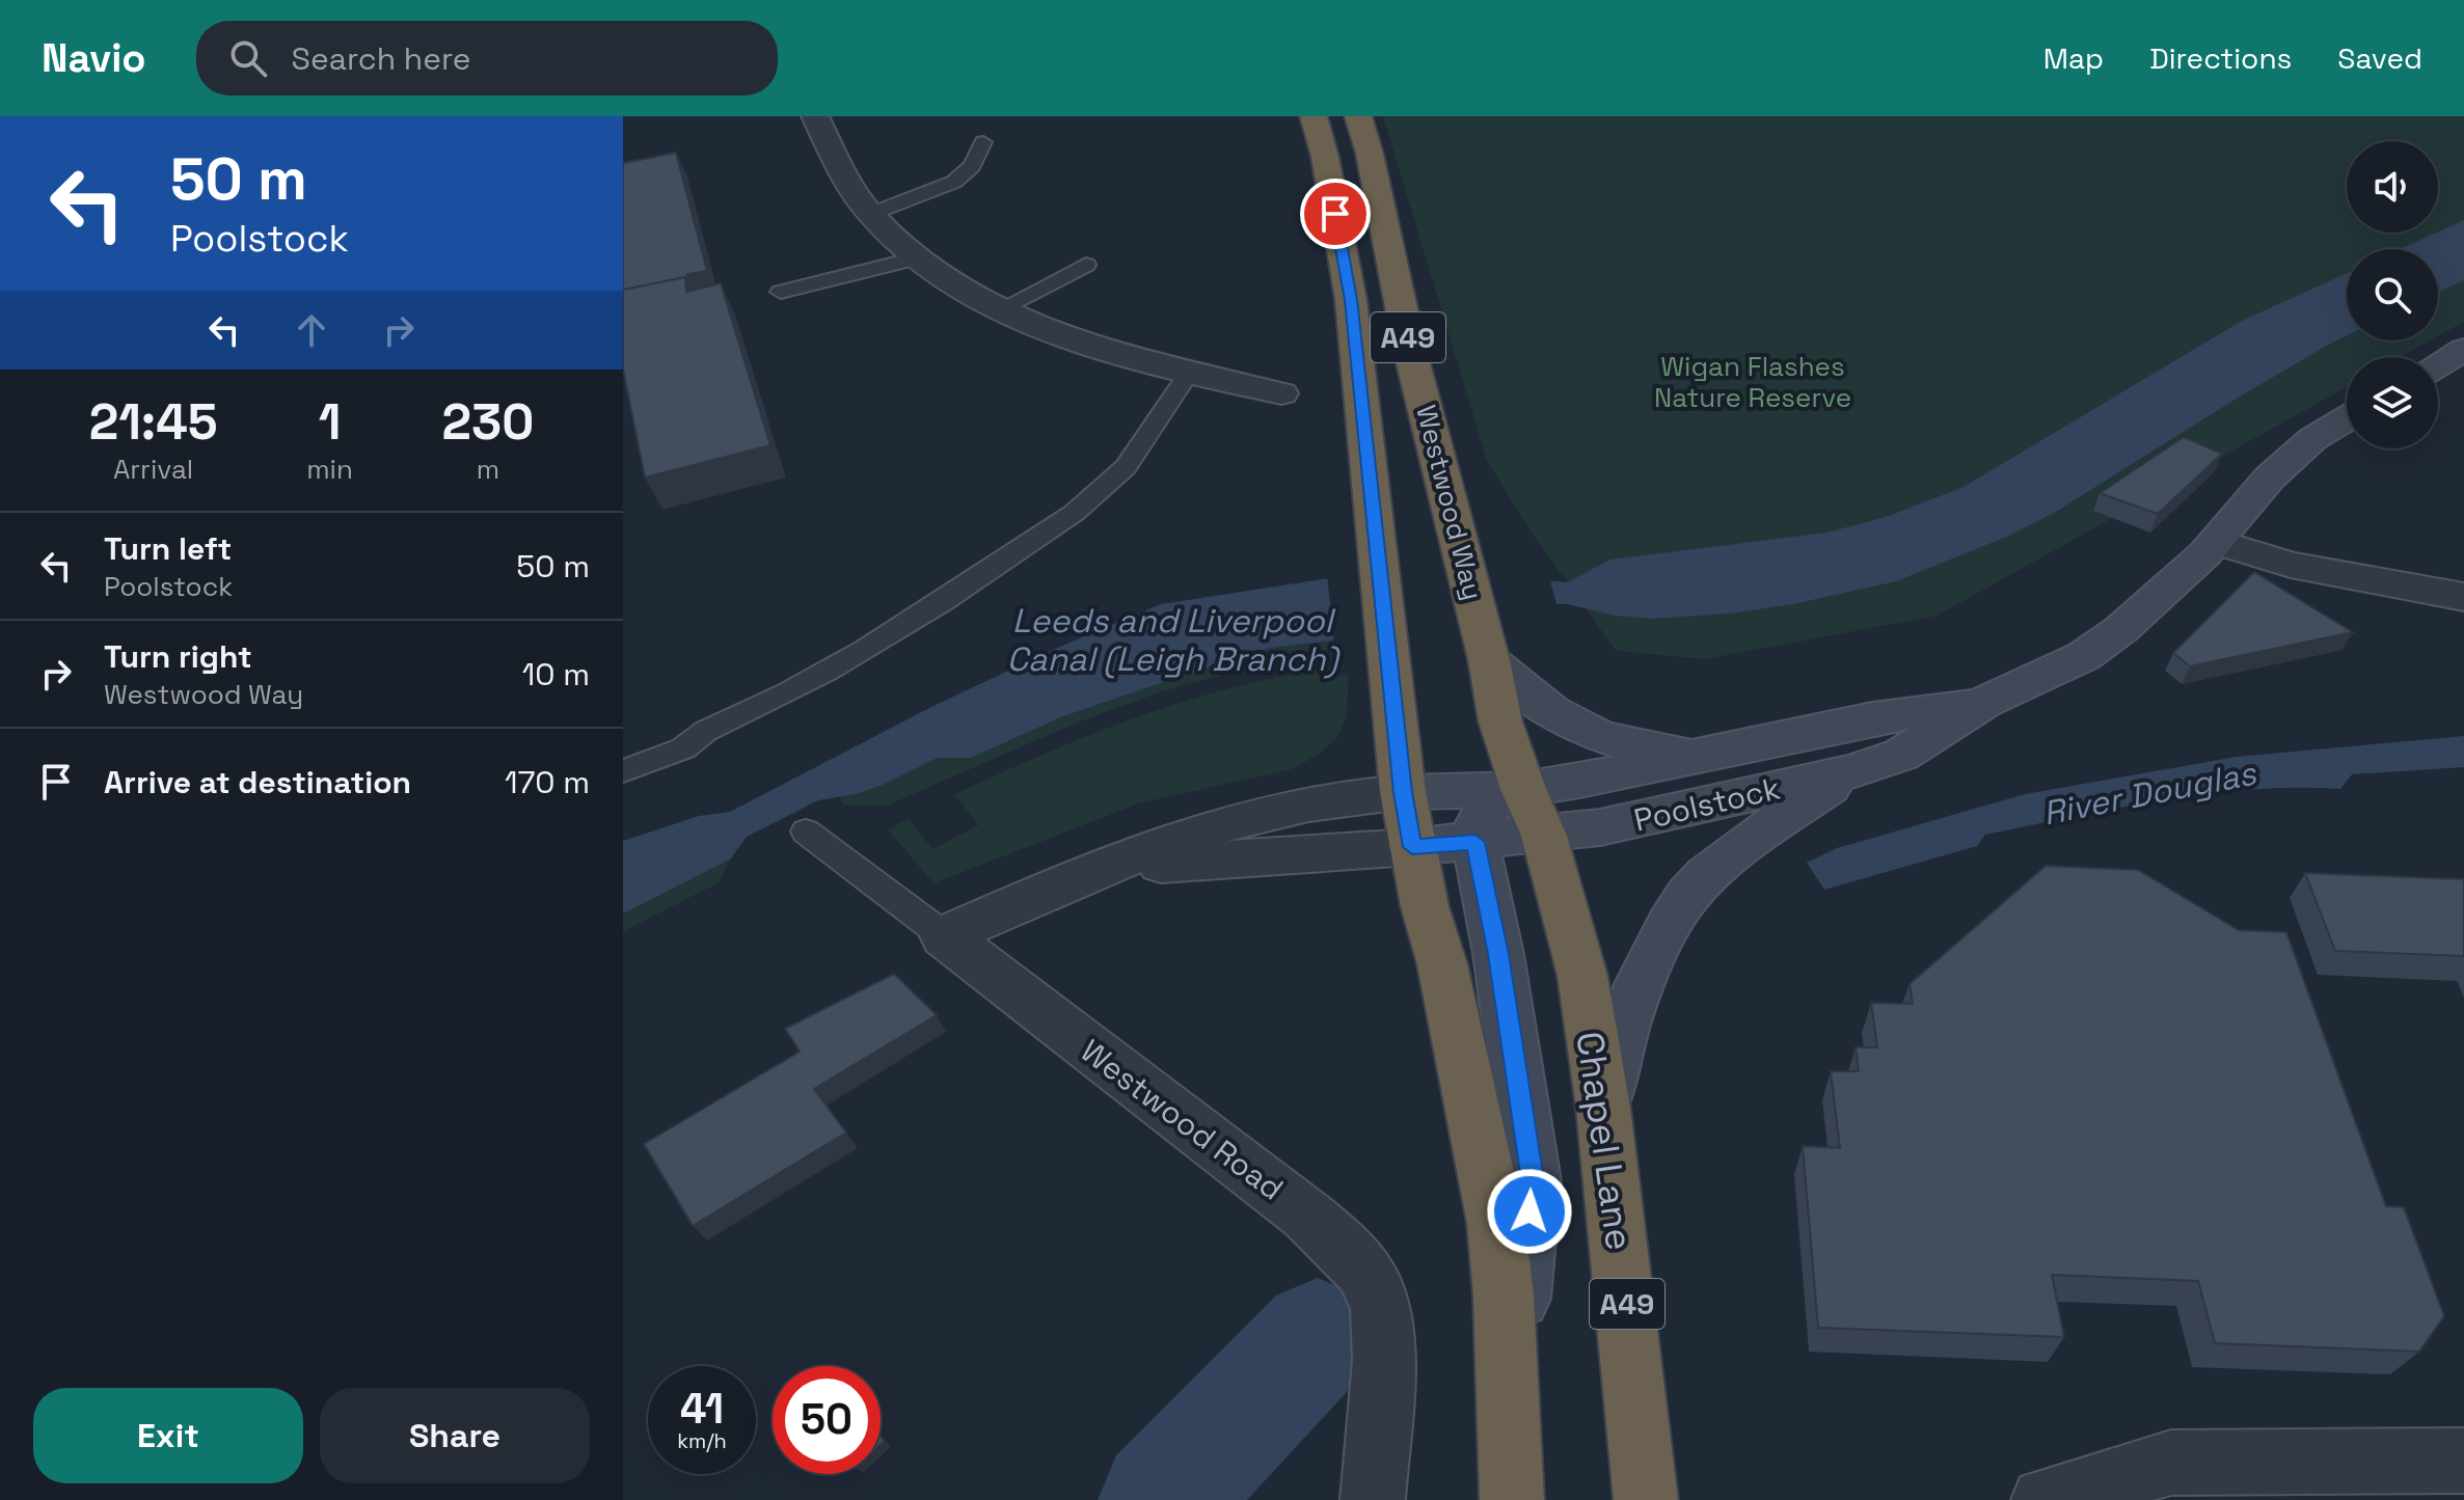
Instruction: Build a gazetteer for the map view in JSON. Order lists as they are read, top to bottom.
{
  "streets": {
    "highway": ["A49", "Westwood Way", "Chapel Lane"],
    "main road": ["Poolstock"],
    "street": ["Westwood Road"]
  },
  "crossings": [
    ["A49", "Westwood Way"],
    ["A49", "Poolstock"],
    ["Westwood Way", "Poolstock"],
    ["Westwood Way", "Chapel Lane"],
    ["Poolstock", "Chapel Lane"]
  ],
  "water": ["Leeds and Liverpool Canal (Leigh Branch)", "River Douglas"],
  "parks": ["Wigan Flashes Nature Reserve"],
  "page": {
    "header": "Navio",
    "search": "Search here",
    "nav": ["Map", "Directions", "Saved"],
    "turn": ["50 m", "Poolstock"],
    "eta": [
      "21:45",
      "Arrival",
      "1",
      "min",
      "230",
      "m"
    ],
    "list": [
      {
        "name": "Turn left",
        "note": "Poolstock",
        "value": "50 m"
      },
      {
        "name": "Turn right",
        "note": "Westwood Way",
        "value": "10 m"
      },
      {
        "name": "Arrive at destination",
        "value": "170 m"
      }
    ],
    "speed": "41 km/h",
    "limit": "50",
    "buttons": ["Exit", "Share"]
  }
}
